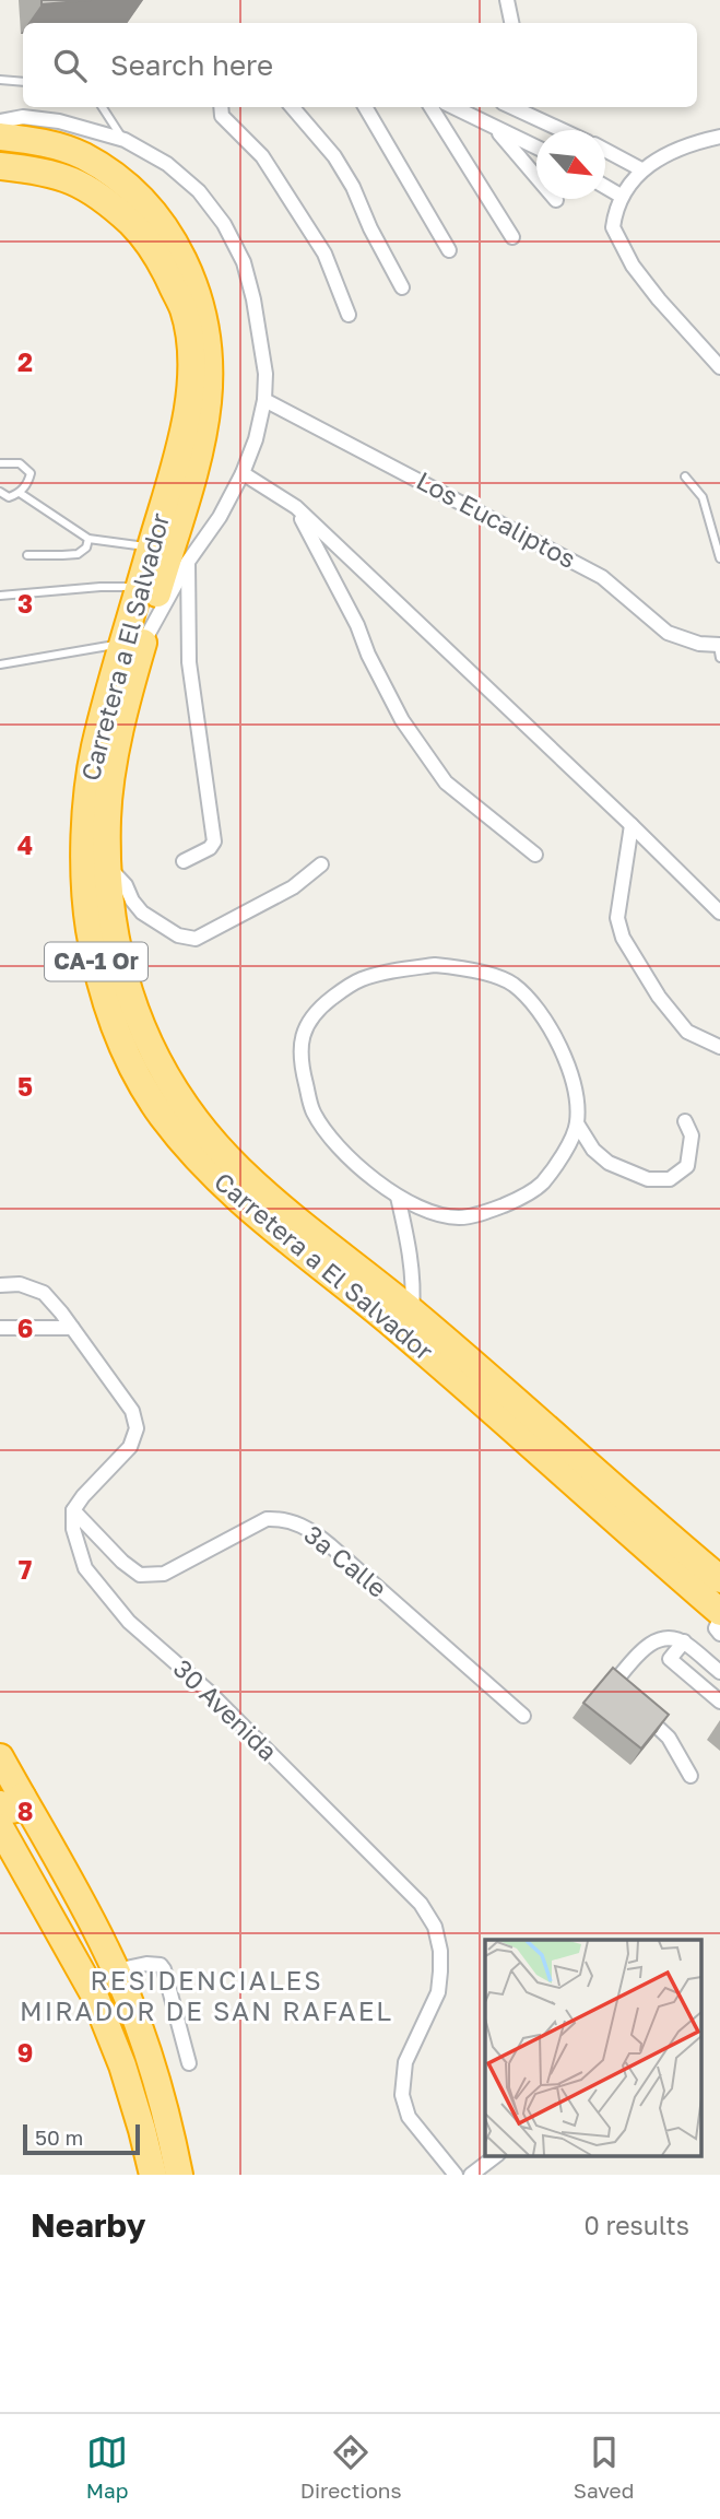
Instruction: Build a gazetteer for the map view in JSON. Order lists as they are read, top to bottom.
{
  "streets": {
    "highway": ["Carretera a El Salvador", "CA-1 Or"],
    "street": ["Los Eucaliptos", "3a Calle", "30 Avenida"]
  },
  "crossings": [
    ["3a Calle", "30 Avenida"]
  ],
  "districts": ["RESIDENCIALES MIRADOR DE SAN RAFAEL"],
  "scale_bar": "50 m",
  "north": "bottom right",
  "page": {
    "search": "Search here",
    "scale": "50 m",
    "heading": ["Nearby", "0 results"],
    "nav": ["Map", "Directions", "Saved"]
  },
  "grid": {
    "rows": [
      "2",
      "3",
      "4",
      "5",
      "6",
      "7",
      "8",
      "9"
    ]
  }
}
